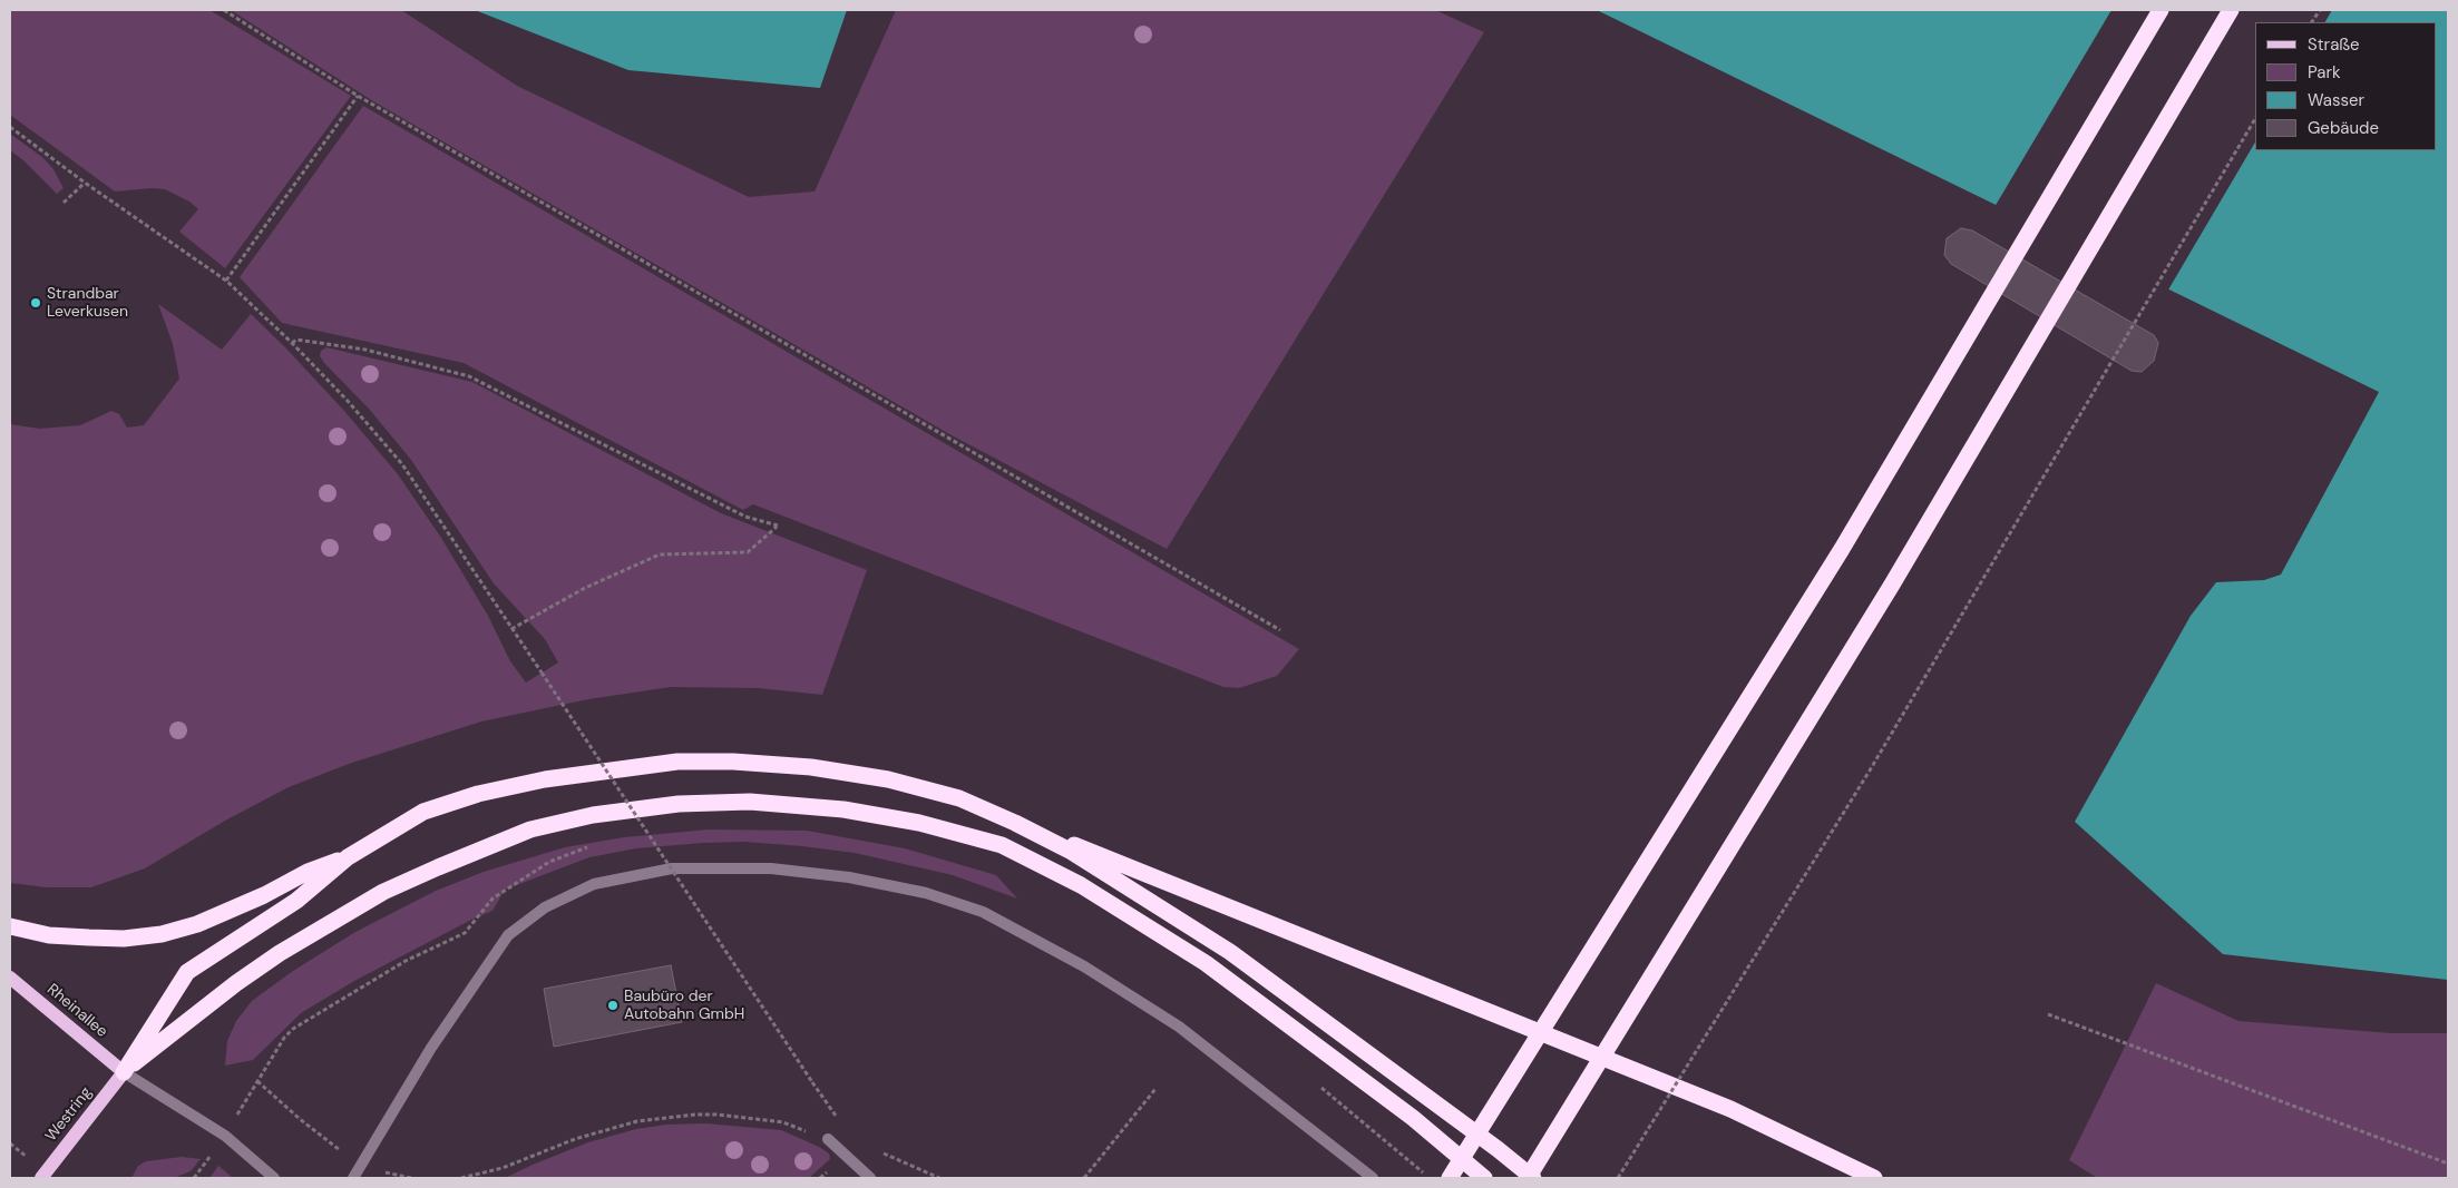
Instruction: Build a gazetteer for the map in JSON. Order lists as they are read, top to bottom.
{
  "streets": {
    "main road": ["Rheinallee", "Westring"]
  },
  "crossings": [
    ["Rheinallee", "Westring"]
  ],
  "places": ["Strandbar Leverkusen", "Baubüro der Autobahn GmbH"],
  "legend": [
    "Straße",
    "Park",
    "Wasser",
    "Gebäude"
  ]
}
